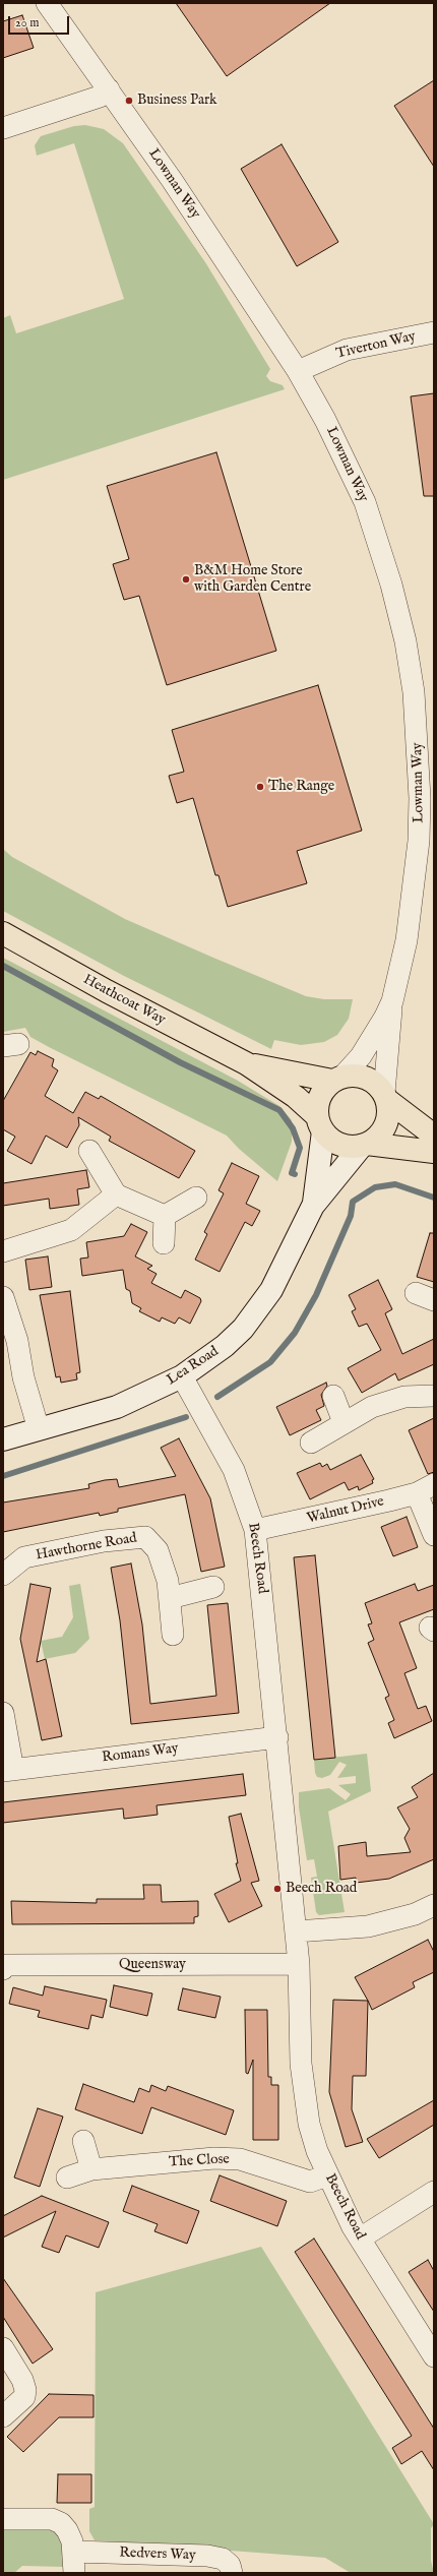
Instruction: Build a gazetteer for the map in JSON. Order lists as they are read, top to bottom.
{
  "streets": {
    "main road": ["Heathcoat Way"],
    "street": [
      "Lowman Way",
      "Tiverton Way",
      "Lea Road",
      "Walnut Drive",
      "Hawthorne Road",
      "Beech Road",
      "Romans Way",
      "Queensway",
      "The Close",
      "Redvers Way"
    ]
  },
  "crossings": [
    ["Lowman Way", "Tiverton Way"],
    ["Lowman Way", "Heathcoat Way"],
    ["Lowman Way", "Lea Road"],
    ["Heathcoat Way", "Lea Road"],
    ["Lea Road", "Beech Road"],
    ["Walnut Drive", "Beech Road"],
    ["Beech Road", "Romans Way"],
    ["Beech Road", "Queensway"],
    ["Beech Road", "The Close"]
  ],
  "places": [
    "Business Park",
    "B&M Home Store with Garden Centre",
    "The Range",
    "Beech Road"
  ],
  "scale_bar": "20 m"
}
